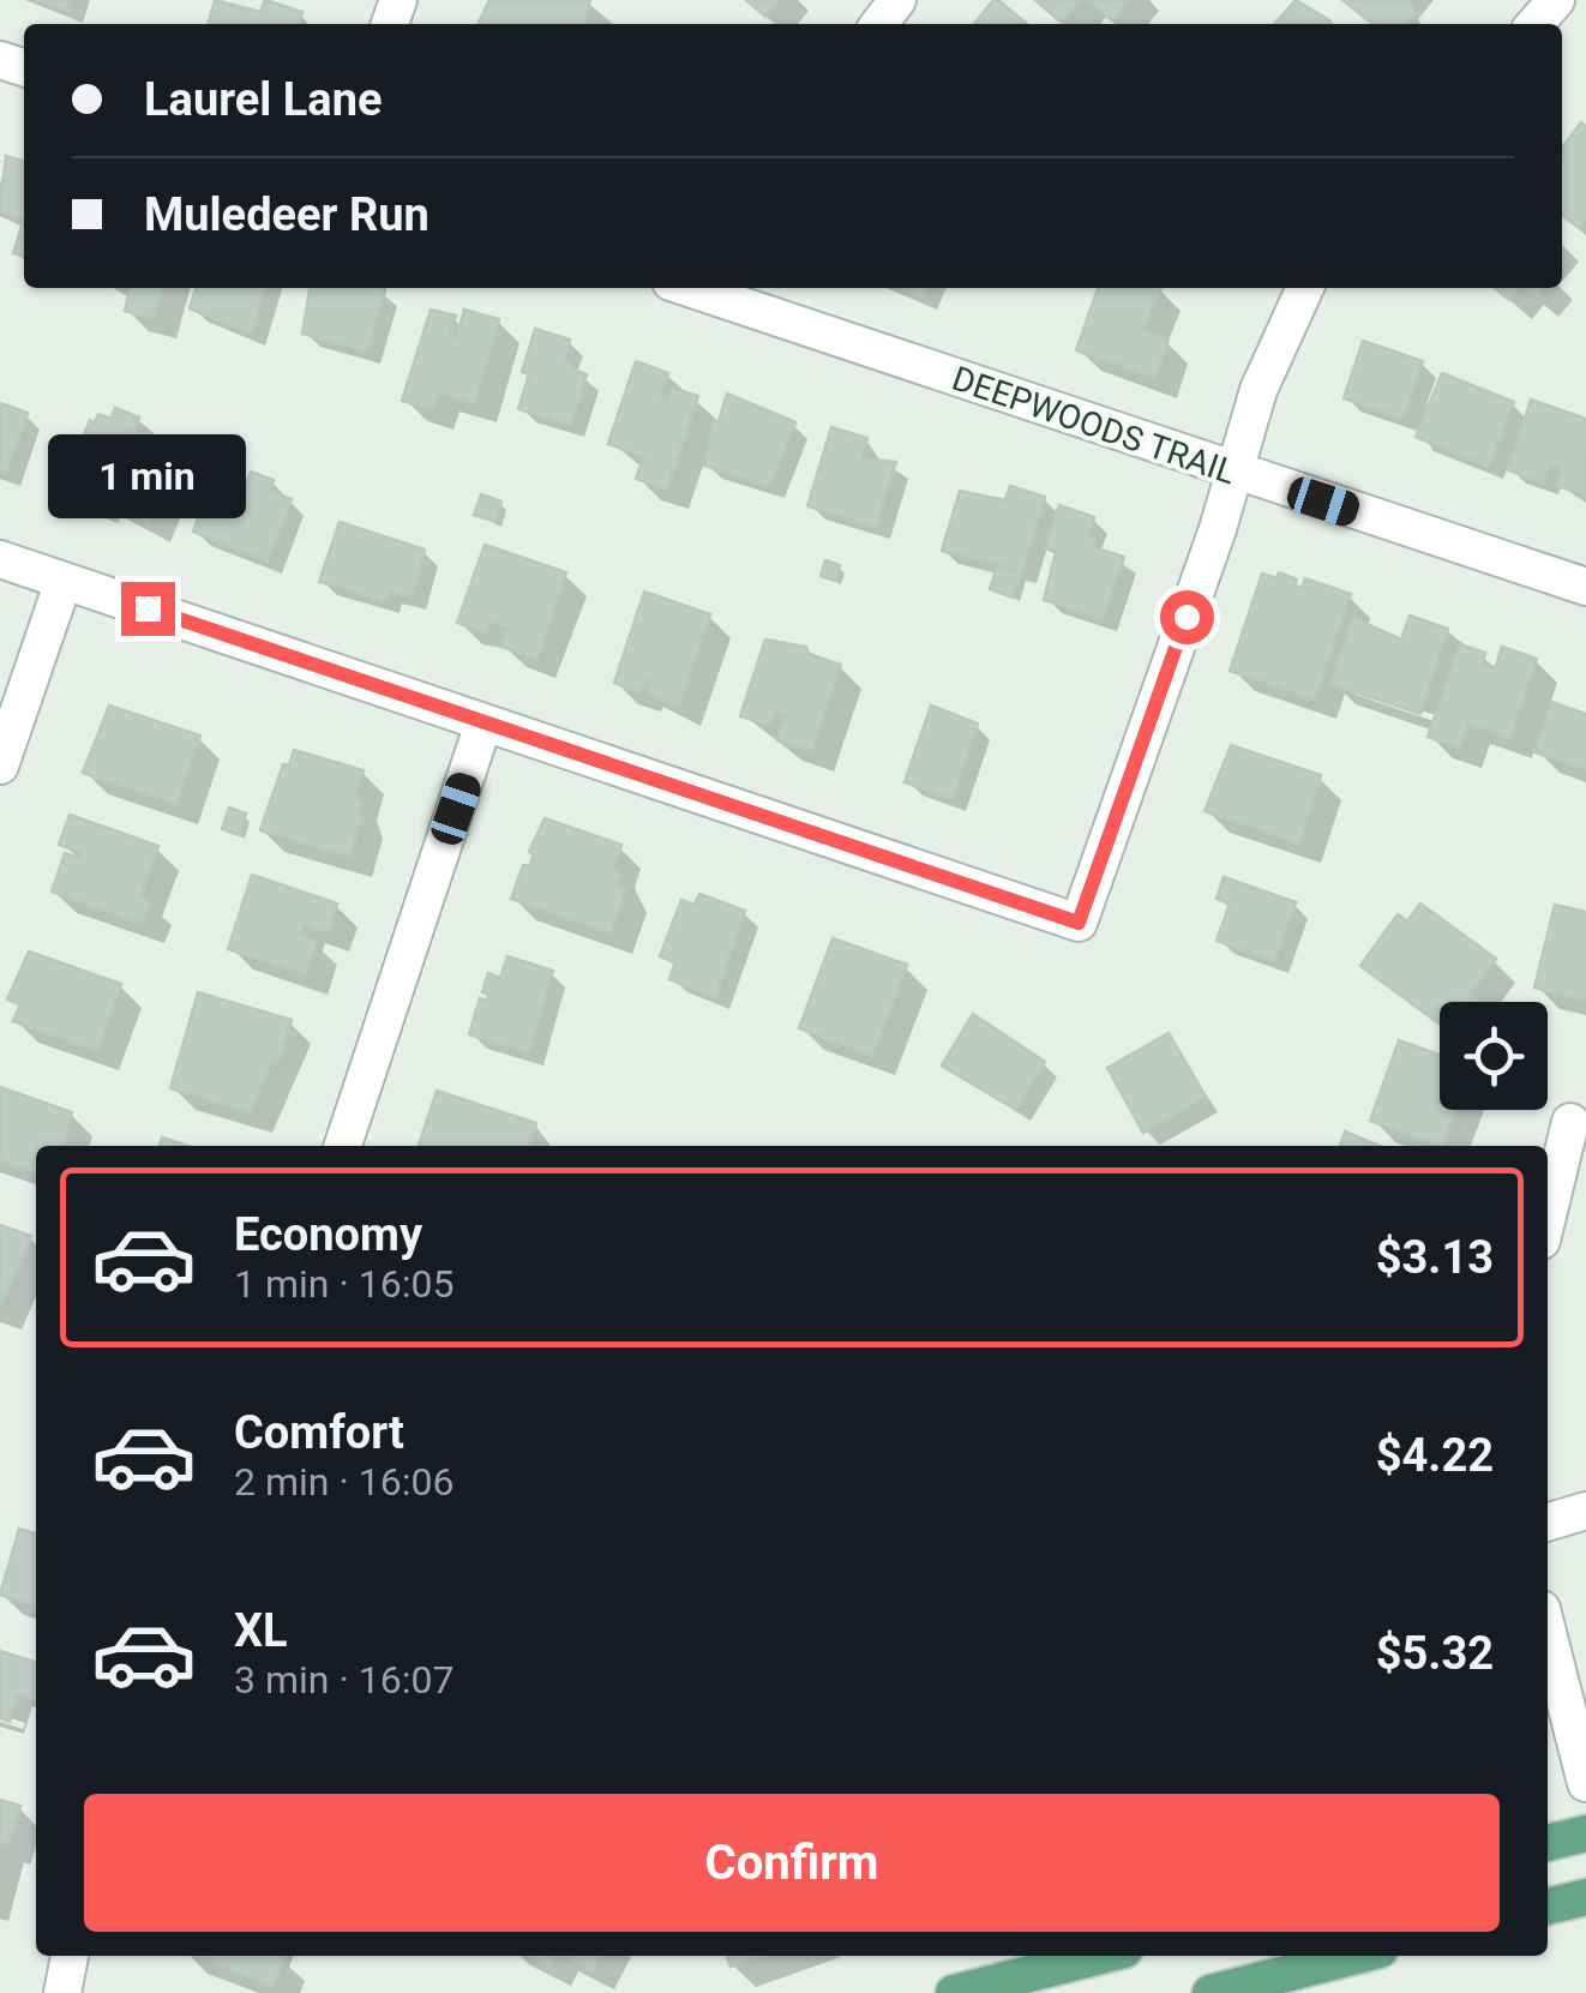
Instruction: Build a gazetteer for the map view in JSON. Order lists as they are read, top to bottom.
{
  "streets": {
    "street": ["DEEPWOODS TRAIL"]
  },
  "page": {
    "banner": ["Laurel Lane", "Muledeer Run"],
    "bubble": "1 min",
    "list": [
      {
        "name": "Economy",
        "note": "1 min · 16:05",
        "value": "$3.13"
      },
      {
        "name": "Comfort",
        "note": "2 min · 16:06",
        "value": "$4.22"
      },
      {
        "name": "XL",
        "note": "3 min · 16:07",
        "value": "$5.32"
      }
    ],
    "buttons": "Confirm"
  }
}
